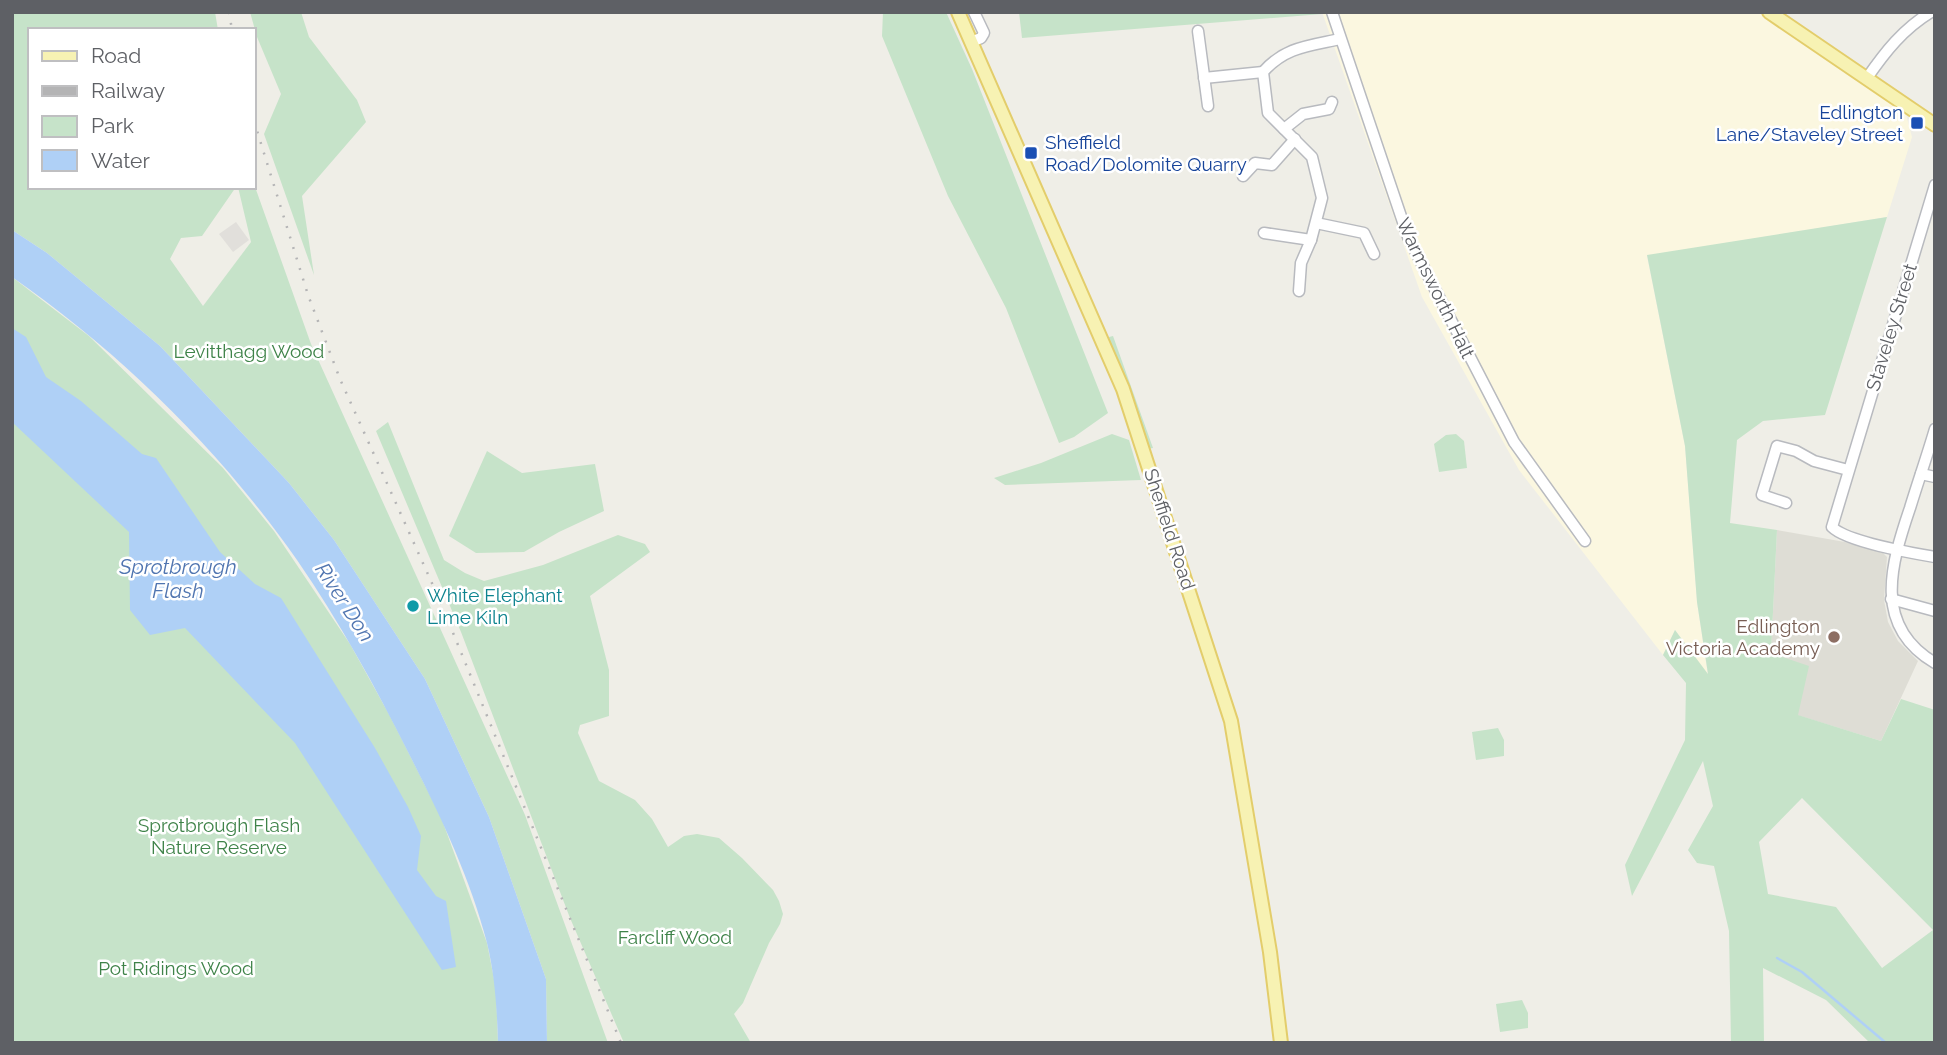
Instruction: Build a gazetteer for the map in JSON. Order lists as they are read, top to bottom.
{
  "streets": {
    "main road": ["Sheffield Road"],
    "street": ["Warmsworth Halt", "Staveley Street"]
  },
  "water": ["Sprotbrough Flash", "River Don"],
  "parks": [
    "Levitthagg Wood",
    "Sprotbrough Flash Nature Reserve",
    "Farcliff Wood",
    "Pot Ridings Wood"
  ],
  "places": {
    "transit": ["Edlington Lane/Staveley Street", "Sheffield Road/Dolomite Quarry"],
    "other": ["White Elephant Lime Kiln", "Edlington Victoria Academy"]
  },
  "legend": [
    "Road",
    "Railway",
    "Park",
    "Water"
  ]
}
